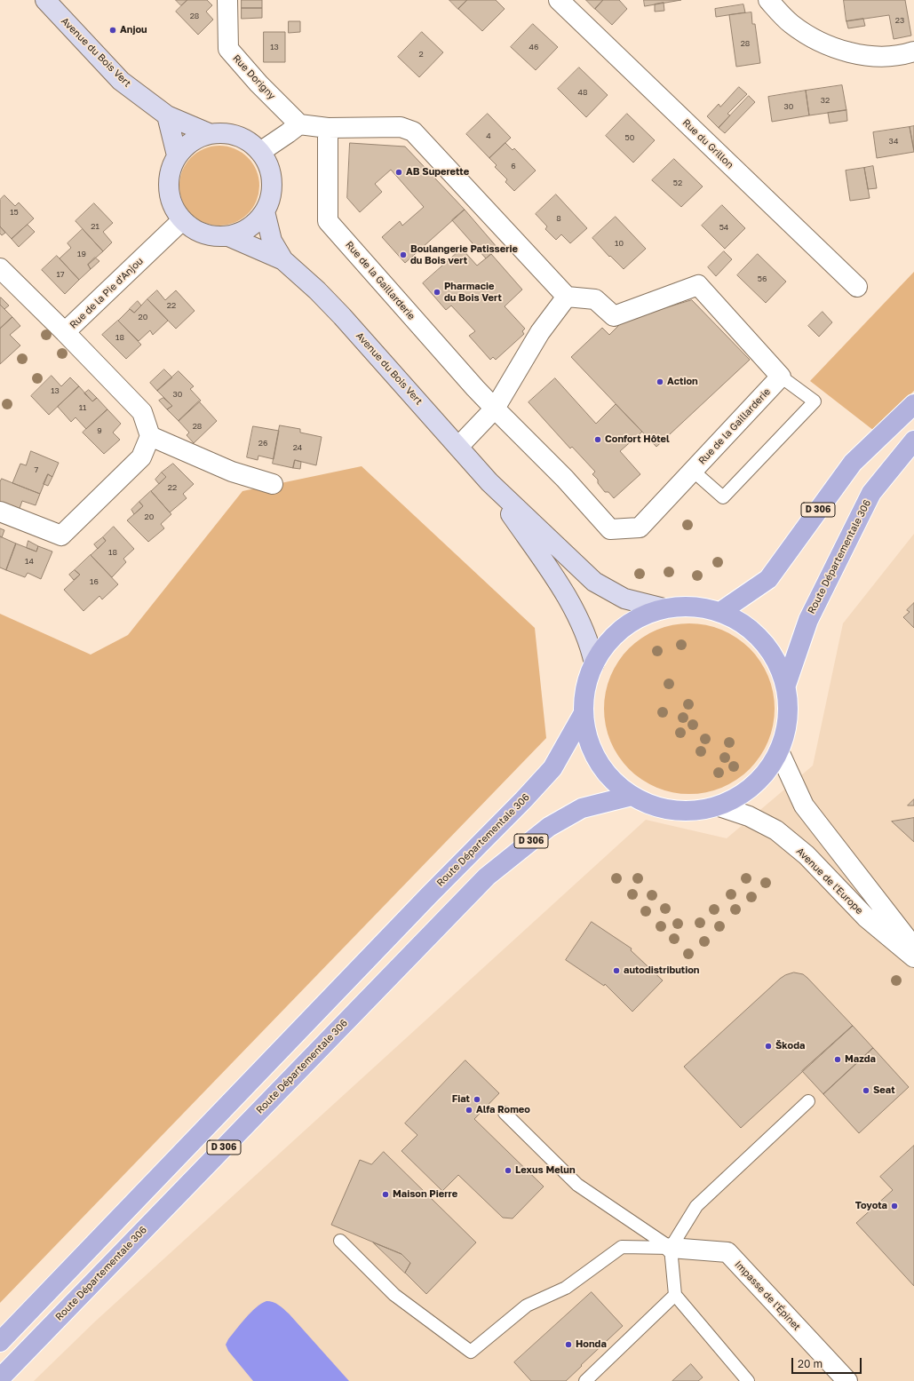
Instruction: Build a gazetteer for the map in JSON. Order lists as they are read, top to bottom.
{
  "streets": {
    "main road": ["D 306", "Route Départementale 306"],
    "street": [
      "Avenue du Bois Vert",
      "Rue Dorigny",
      "Rue du Grillon",
      "Rue de la Gaillarderie",
      "Rue de la Pie d'Anjou",
      "Avenue de l'Europe",
      "Impasse de l'Épinet"
    ]
  },
  "crossings": [
    ["Avenue du Bois Vert", "Rue de la Pie d'Anjou"]
  ],
  "places": [
    "Anjou",
    "AB Superette",
    "Boulangerie Patisserie du Bois vert",
    "Pharmacie du Bois Vert",
    "Action",
    "Confort Hôtel",
    "autodistribution",
    "Škoda",
    "Mazda",
    "Seat",
    "Fiat",
    "Alfa Romeo",
    "Lexus Melun",
    "Maison Pierre",
    "Toyota",
    "Honda"
  ],
  "house_numbers": [
    "28",
    "23",
    "28",
    "13",
    "46",
    "2",
    "48",
    "32",
    "30",
    "4",
    "50",
    "34",
    "6",
    "52",
    "15",
    "8",
    "21",
    "54",
    "10",
    "19",
    "17",
    "56",
    "22",
    "20",
    "18",
    "13",
    "30",
    "11",
    "28",
    "9",
    "26",
    "24",
    "7",
    "22",
    "20",
    "18",
    "14",
    "16"
  ],
  "scale_bar": "20 m"
}
